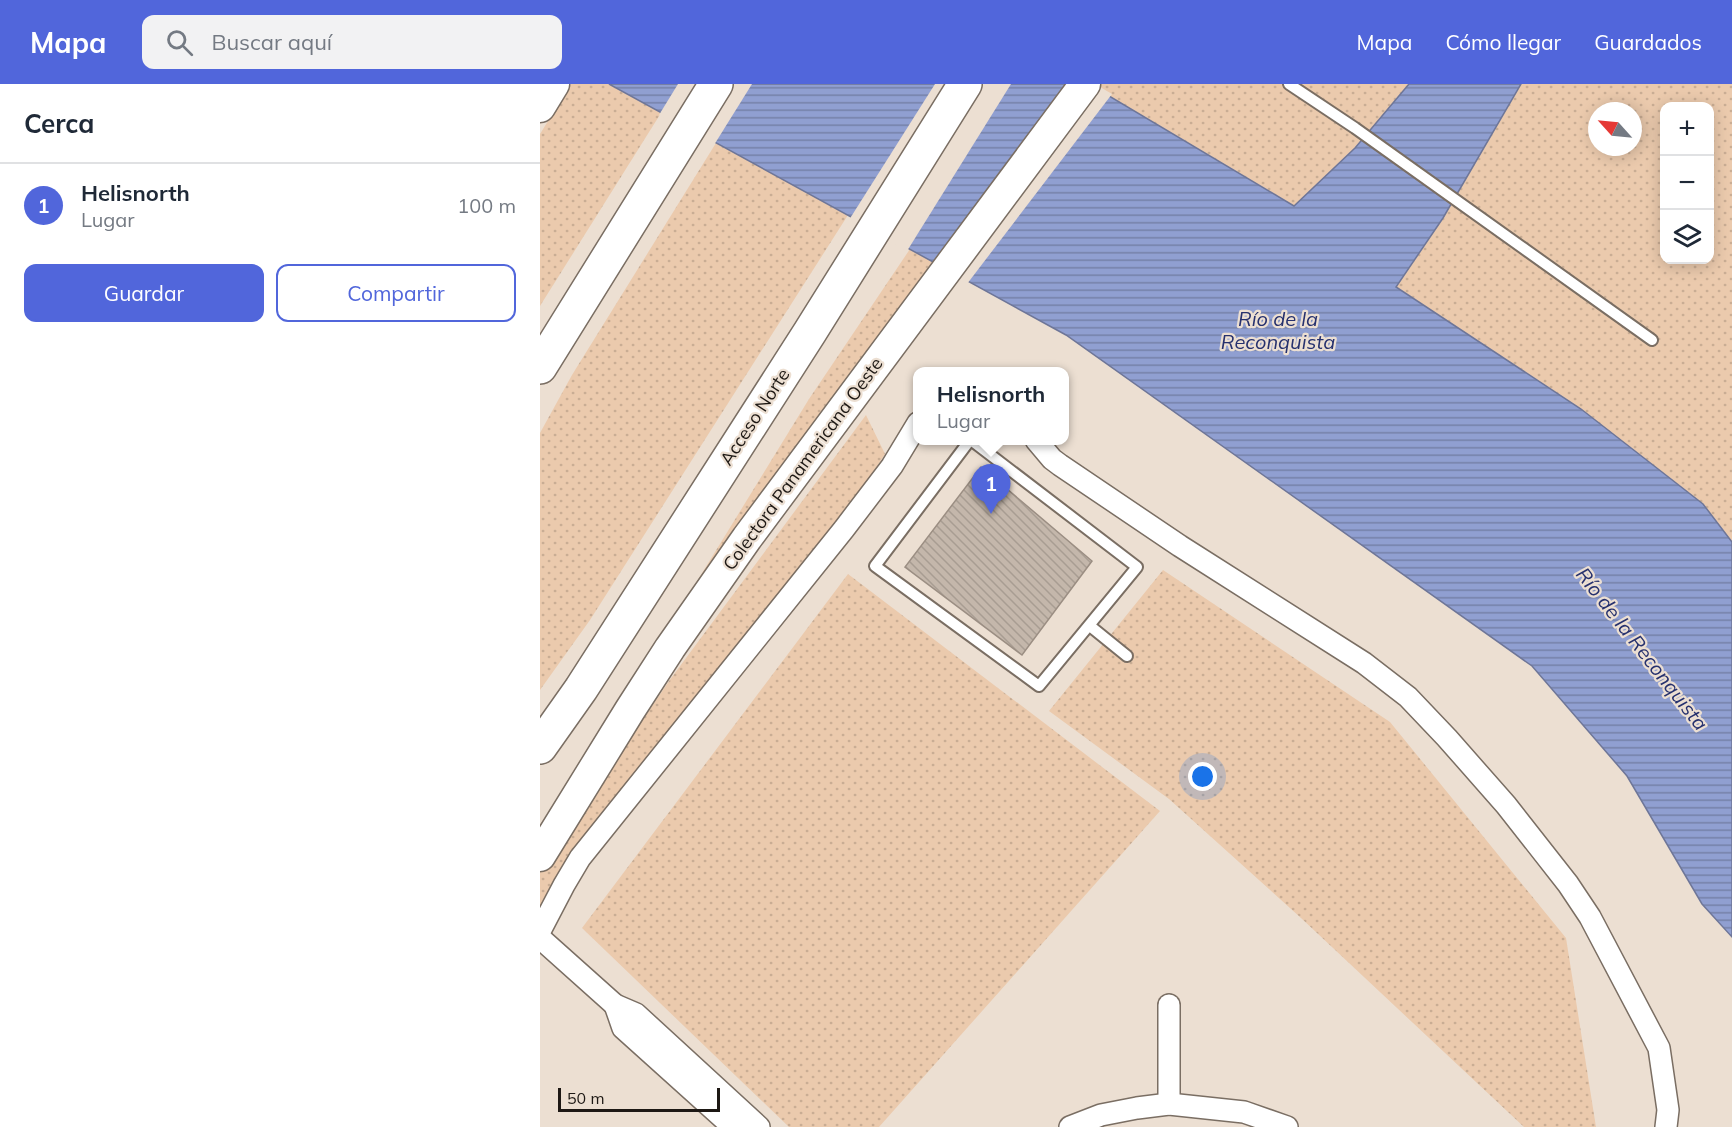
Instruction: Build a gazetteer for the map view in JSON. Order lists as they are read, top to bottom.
{
  "streets": {
    "highway": ["Acceso Norte"],
    "main road": ["Colectora Panamericana Oeste"]
  },
  "water": ["Río de la Reconquista"],
  "scale_bar": "50 m",
  "north": "top left",
  "page": {
    "header": "Mapa",
    "search": "Buscar aquí",
    "nav": ["Mapa", "Cómo llegar", "Guardados"],
    "heading": "Cerca",
    "map_buttons": ["+", "−"],
    "list": [
      {
        "mark": "1",
        "name": "Helisnorth",
        "note": "Lugar",
        "value": "100 m"
      }
    ],
    "buttons": ["Guardar", "Compartir"],
    "popup": ["Helisnorth", "Lugar"],
    "pins": "1",
    "scale": "50 m"
  }
}
